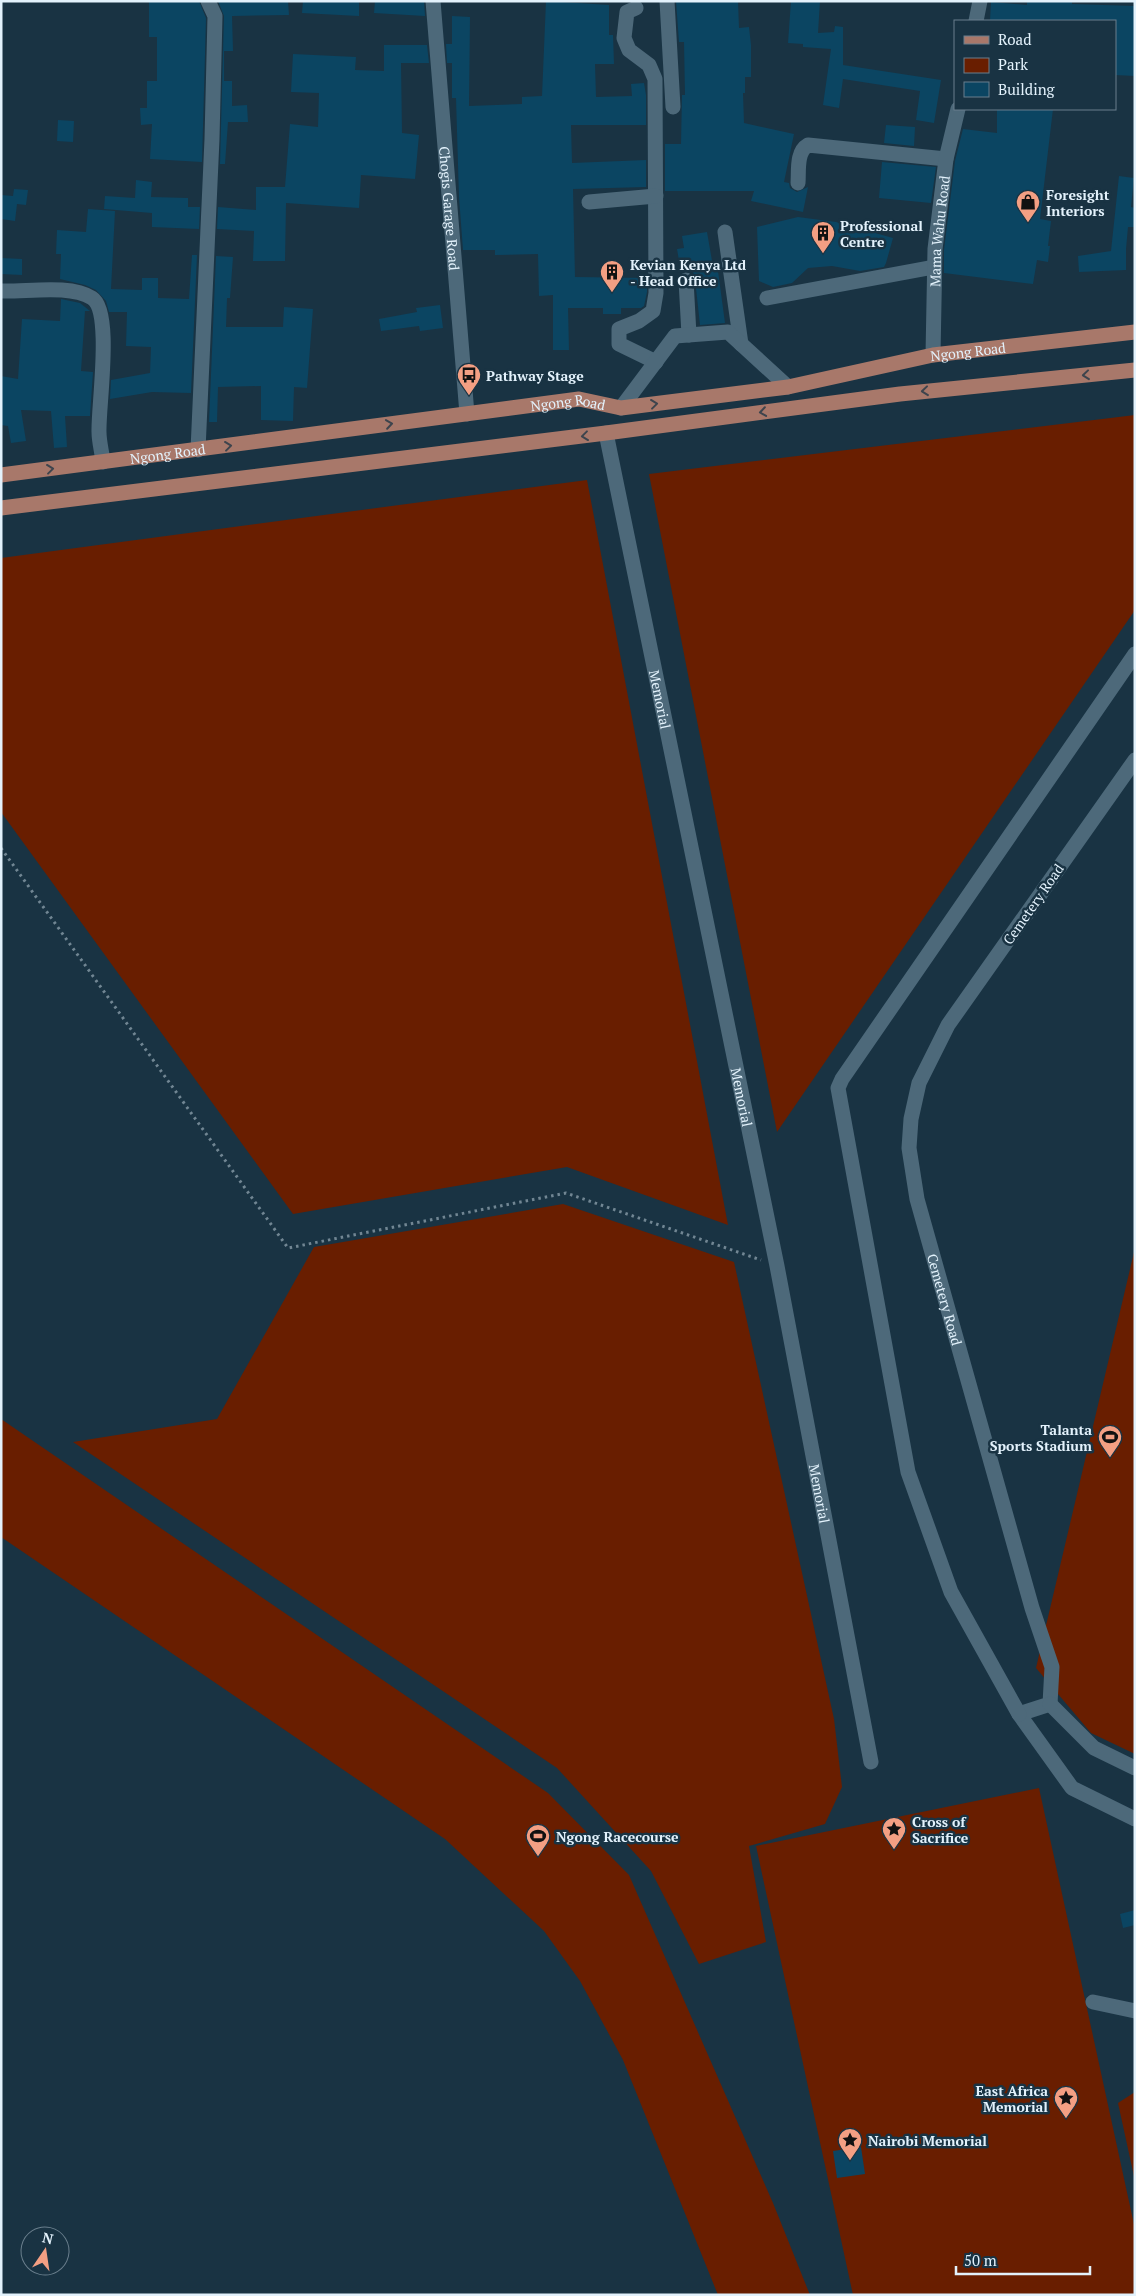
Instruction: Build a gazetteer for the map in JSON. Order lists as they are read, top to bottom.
{
  "streets": {
    "main road": ["Ngong Road"],
    "street": [
      "Chogis Garage Road",
      "Mama Wahu Road",
      "Memorial",
      "Cemetery Road"
    ]
  },
  "crossings": [
    ["Chogis Garage Road", "Ngong Road"],
    ["Mama Wahu Road", "Ngong Road"],
    ["Ngong Road", "Memorial"]
  ],
  "places": {
    "shop": ["Foresight Interiors"],
    "building": ["Professional Centre", "Kevian Kenya Ltd - Head Office"],
    "bus stop": ["Pathway Stage"],
    "sports": ["Talanta Sports Stadium", "Ngong Racecourse"],
    "place": ["Cross of Sacrifice", "East Africa Memorial", "Nairobi Memorial"]
  },
  "legend": ["Road", "Park", "Building"],
  "scale_bar": "50 m",
  "north": "top"
}
